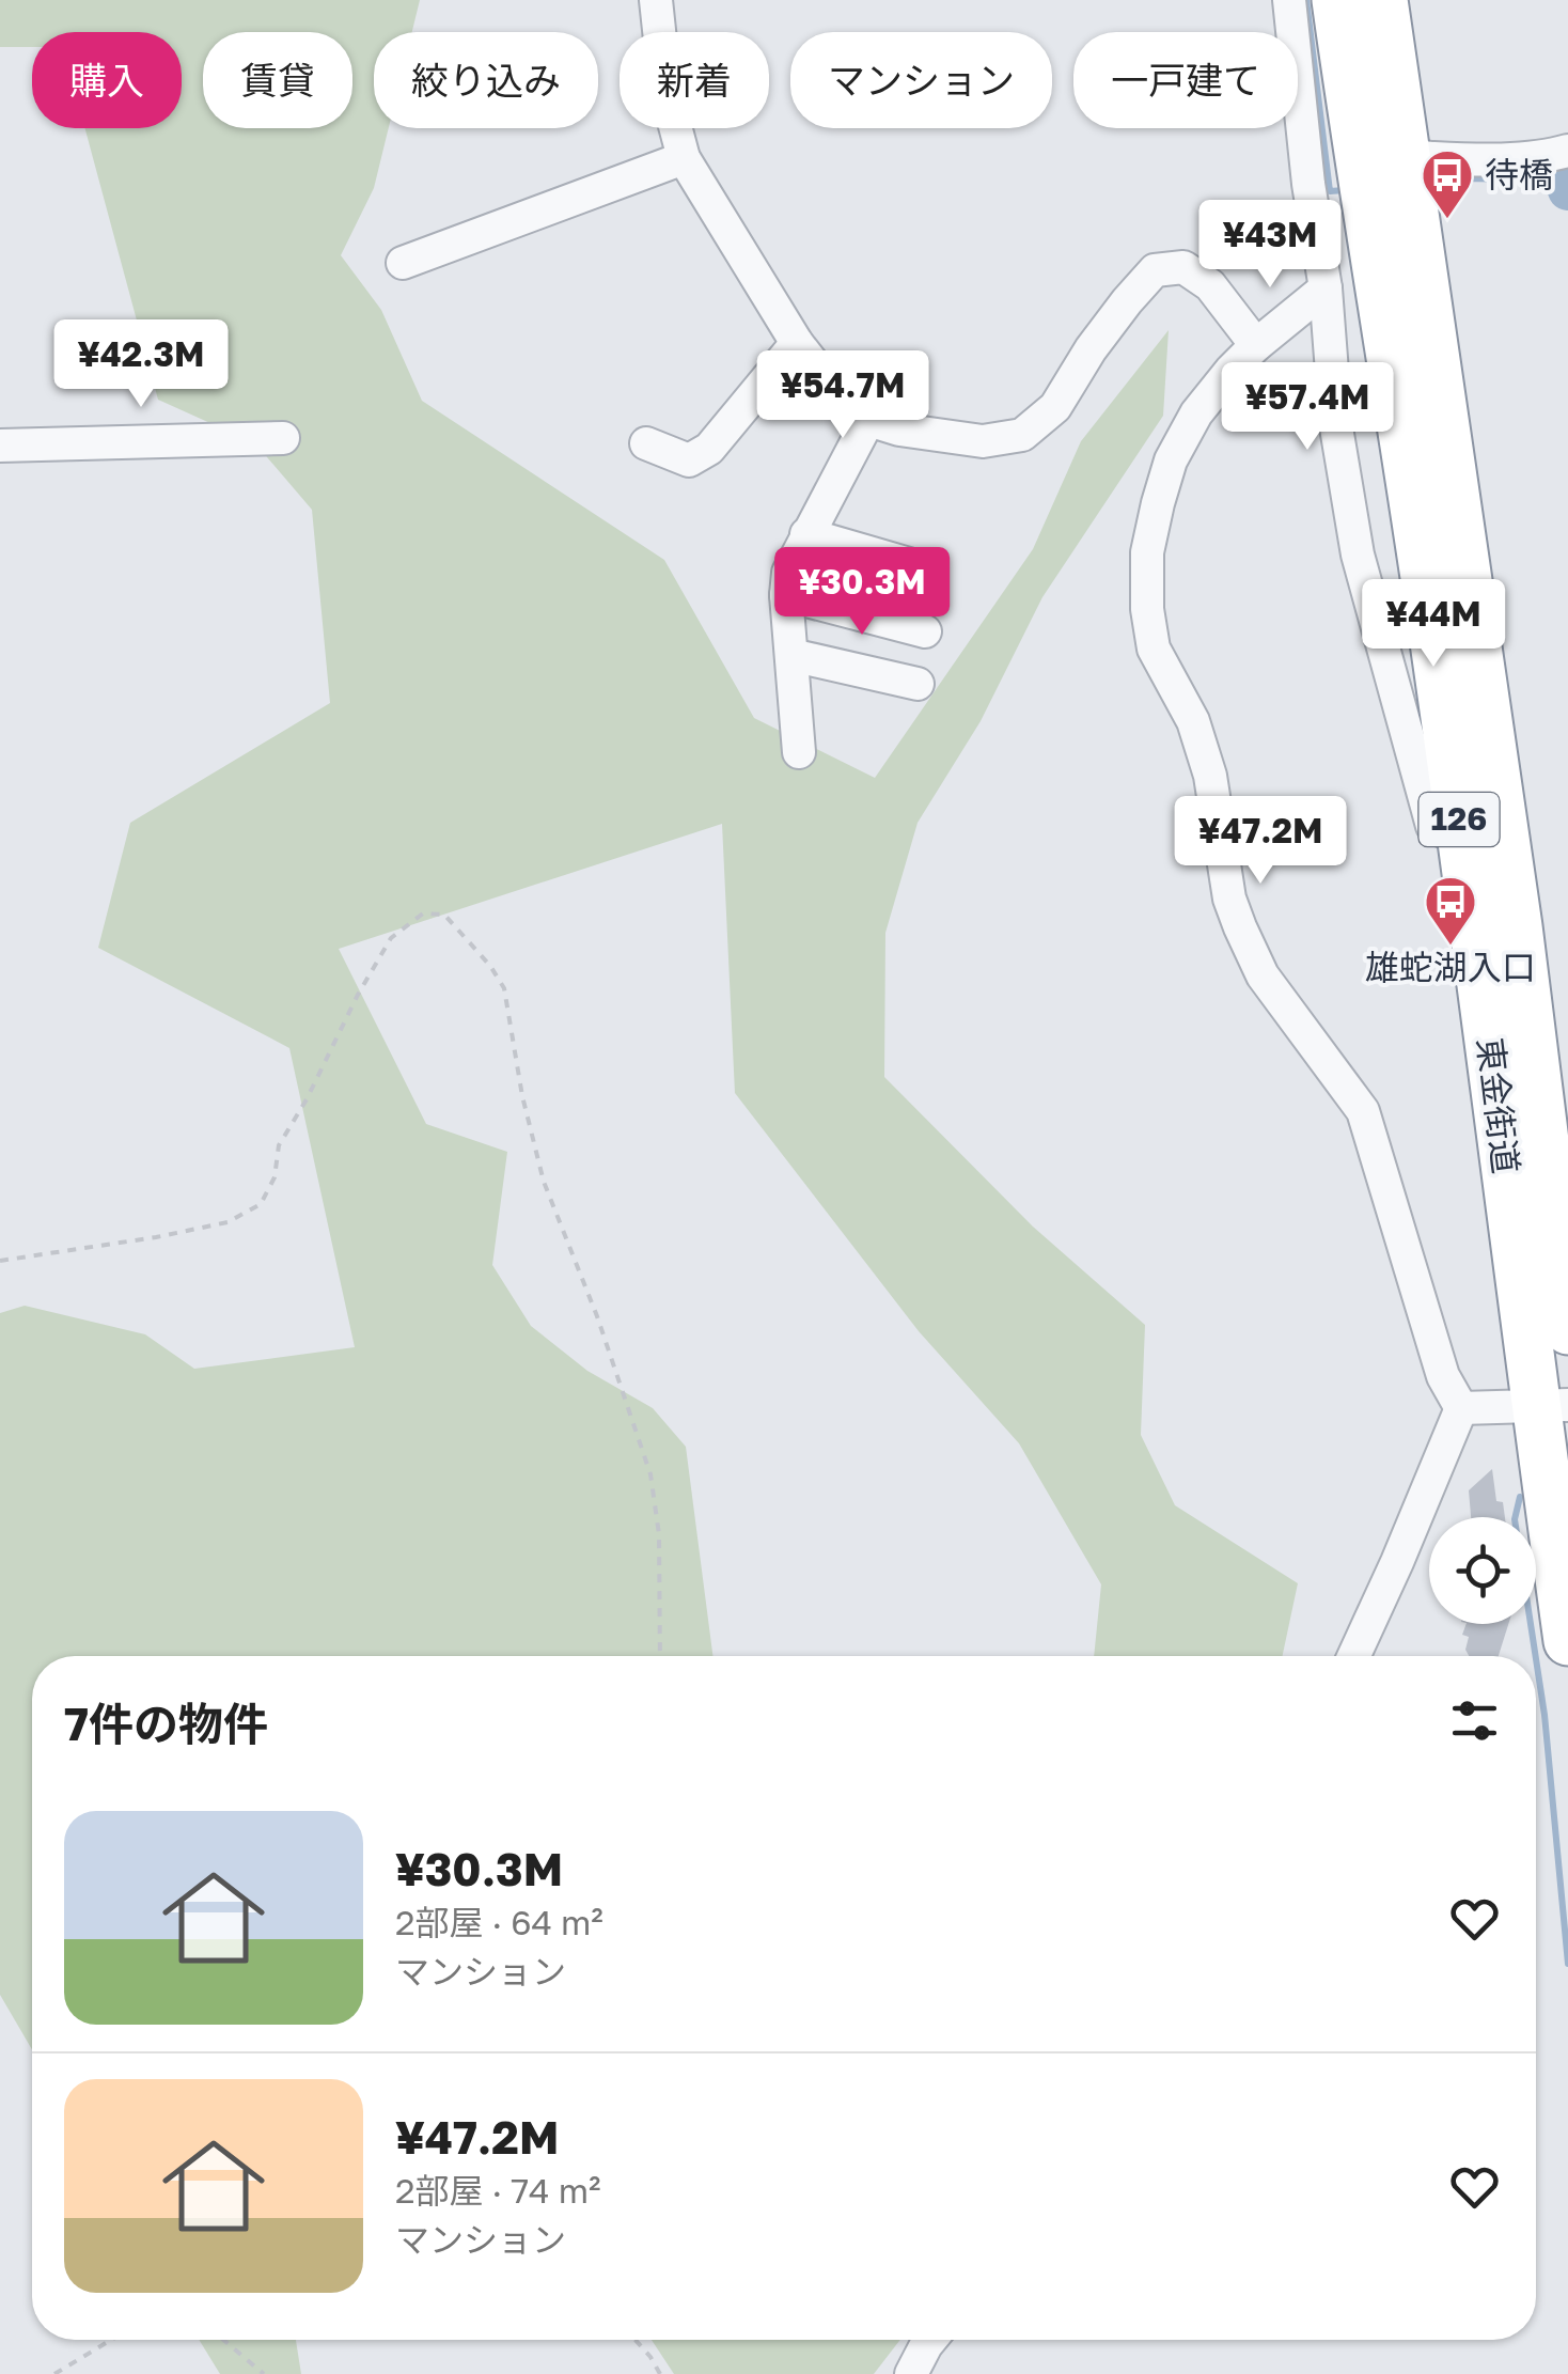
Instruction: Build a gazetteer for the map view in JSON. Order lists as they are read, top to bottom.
{
  "streets": {
    "highway": ["126", "東金街道"]
  },
  "places": {
    "bus stop": ["待橋", "雄蛇湖入口"]
  },
  "page": {
    "chip": [
      "購入",
      "賃貸",
      "絞り込み",
      "新着",
      "マンション",
      "一戸建て"
    ],
    "price": [
      "¥43M",
      "¥42.3M",
      "¥54.7M",
      "¥57.4M",
      "¥30.3M",
      "¥44M",
      "¥47.2M"
    ],
    "heading": "7件の物件",
    "list": [
      {
        "name": "¥30.3M",
        "note": "2部屋 · 64 m² · マンション"
      },
      {
        "name": "¥47.2M",
        "note": "2部屋 · 74 m² · マンション"
      }
    ]
  }
}
